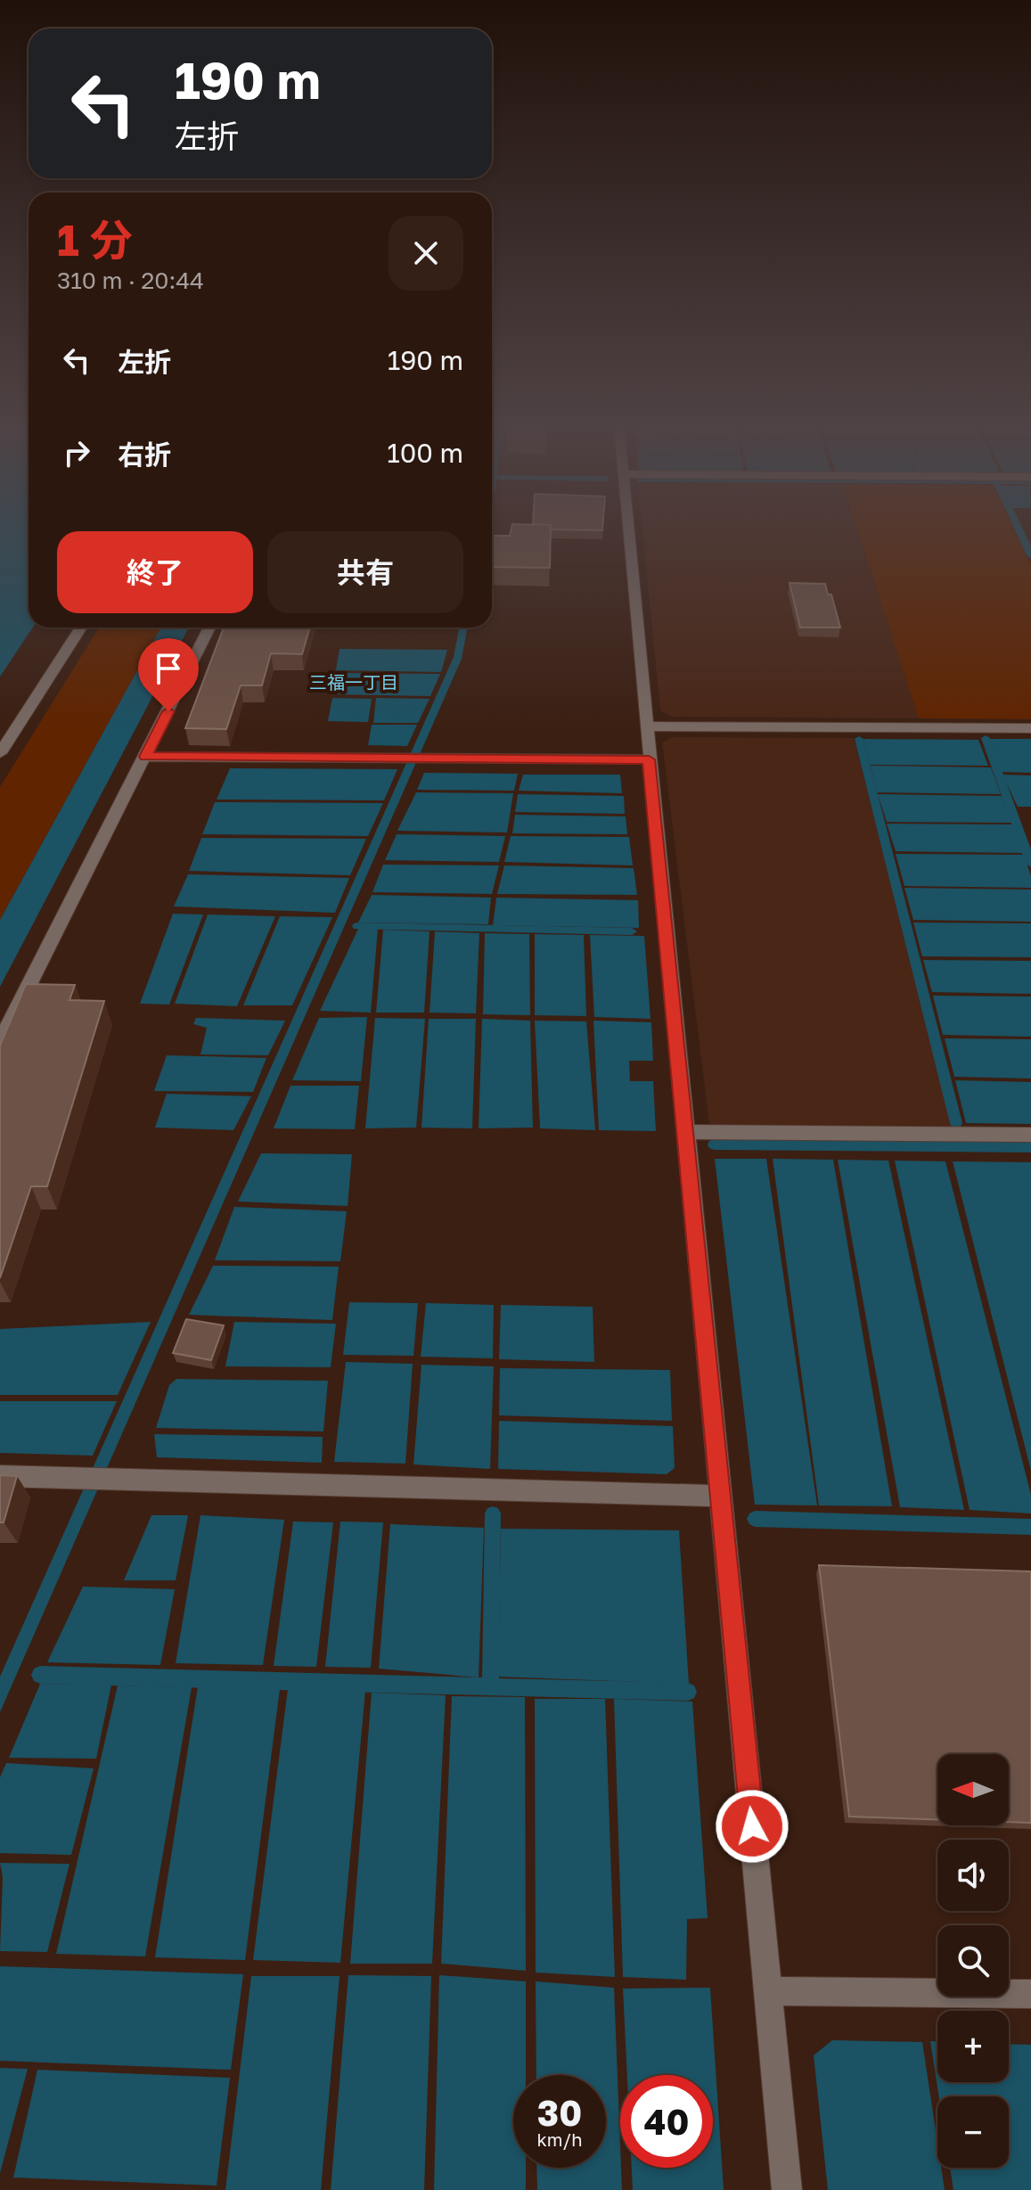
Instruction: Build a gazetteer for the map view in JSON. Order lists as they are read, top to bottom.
{
  "districts": ["三福一丁目"],
  "north": "left",
  "page": {
    "turn": ["190 m", "左折"],
    "heading": ["1 分", "310 m · 20:44"],
    "list": [
      {
        "name": "左折",
        "value": "190 m"
      },
      {
        "name": "右折",
        "value": "100 m"
      }
    ],
    "buttons": ["終了", "共有"],
    "map_buttons": ["+", "−"],
    "speed": "30 km/h",
    "limit": "40"
  }
}
